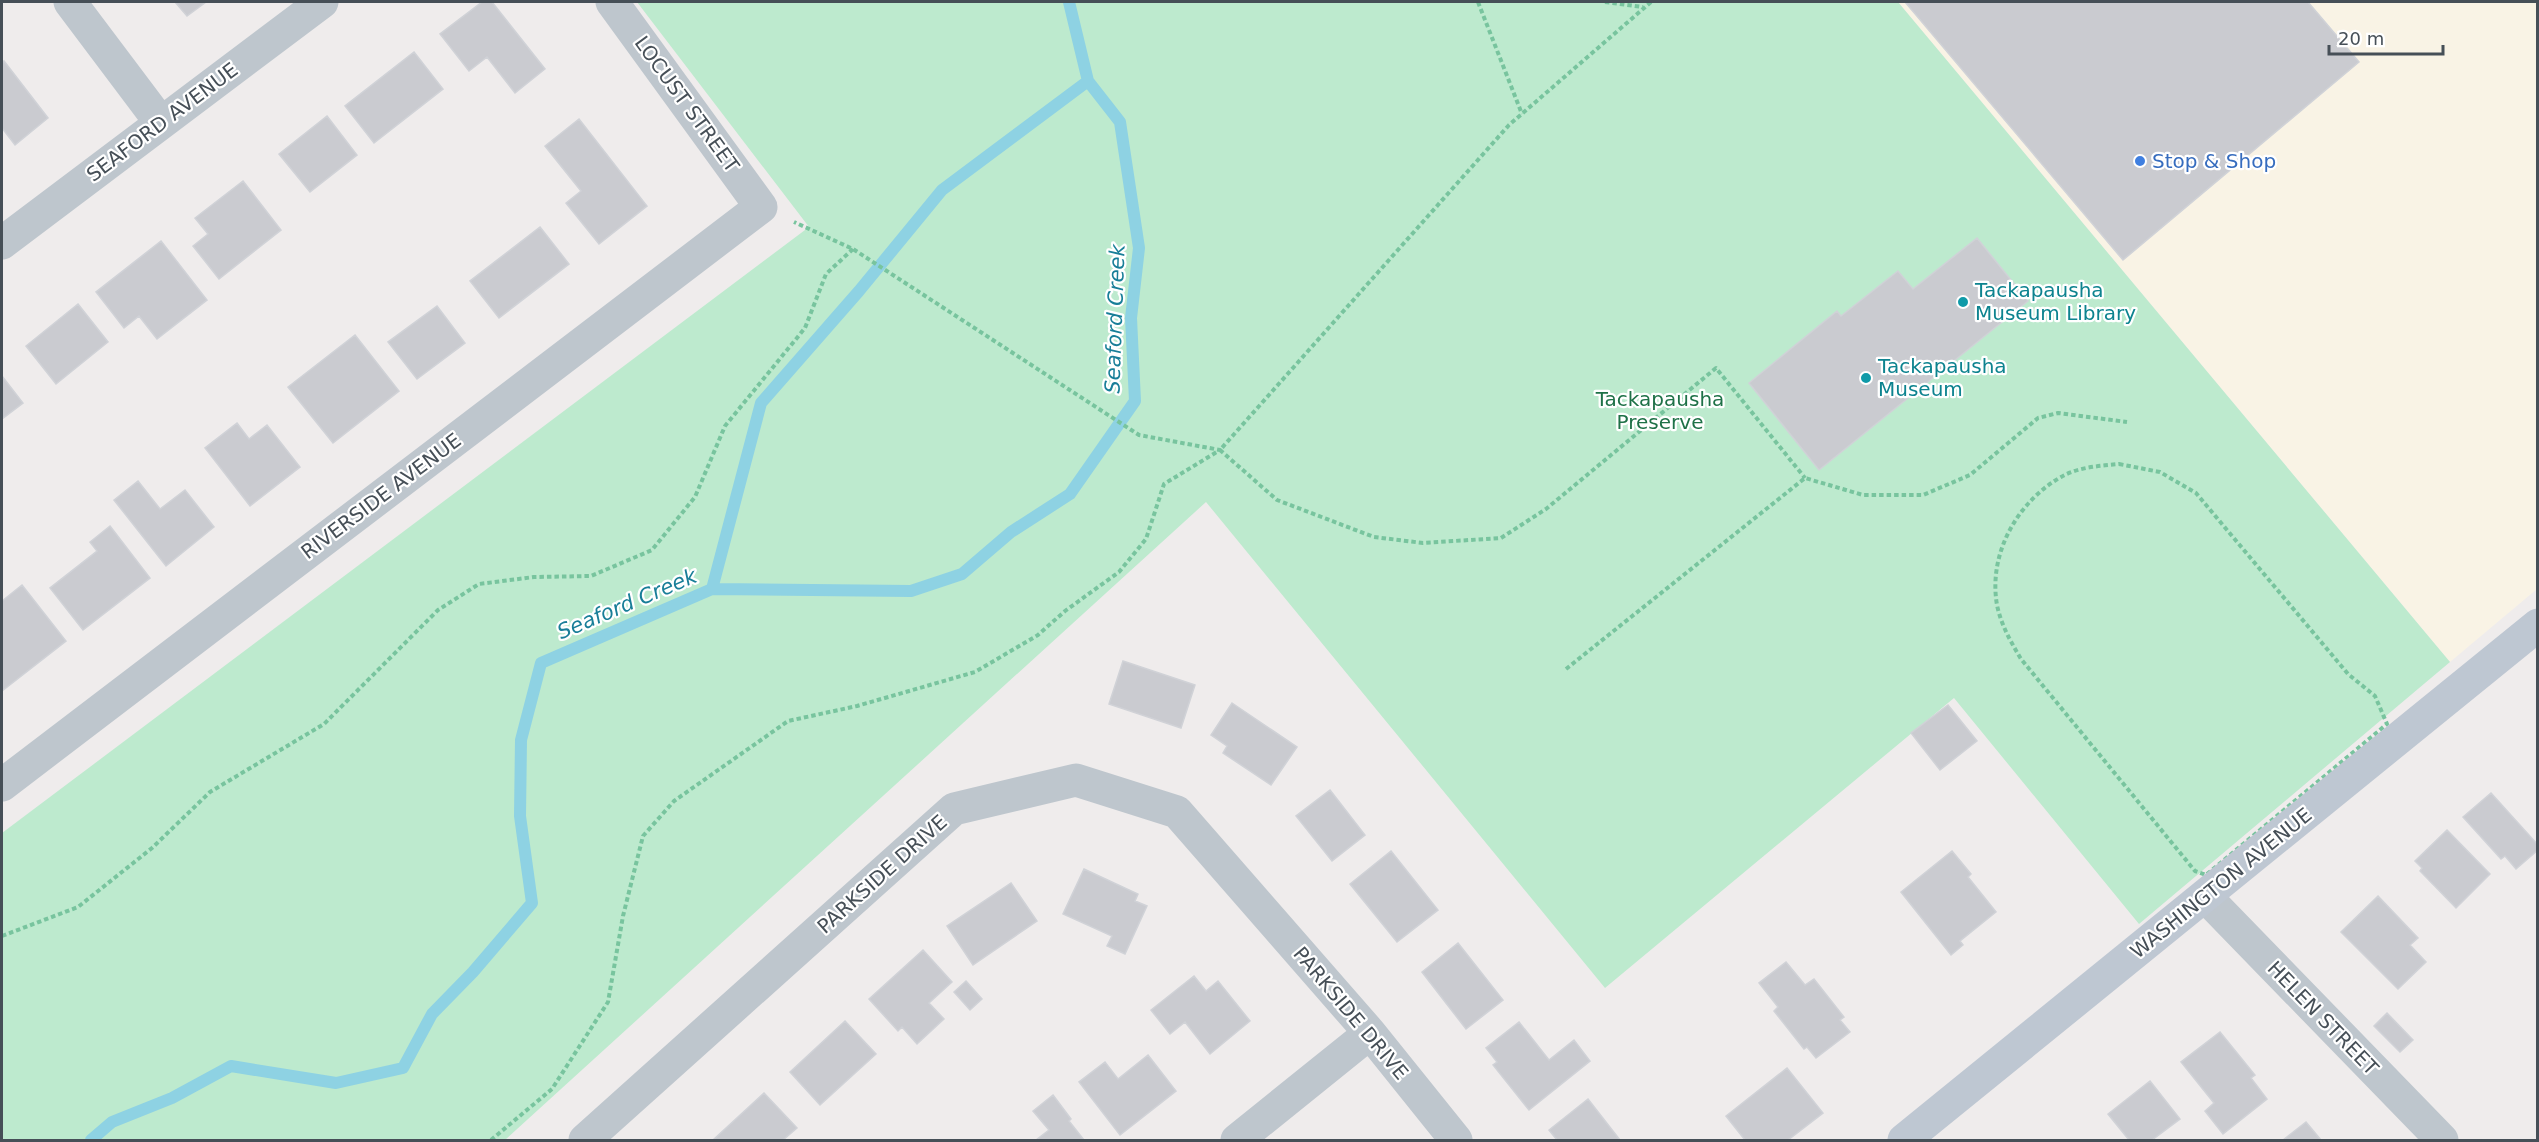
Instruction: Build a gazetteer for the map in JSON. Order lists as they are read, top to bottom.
{
  "streets": {
    "street": [
      "LOCUST STREET",
      "SEAFORD AVENUE",
      "RIVERSIDE AVENUE",
      "PARKSIDE DRIVE",
      "WASHINGTON AVENUE",
      "HELEN STREET"
    ]
  },
  "crossings": [
    ["LOCUST STREET", "RIVERSIDE AVENUE"],
    ["WASHINGTON AVENUE", "HELEN STREET"]
  ],
  "water": ["Seaford Creek"],
  "parks": ["Tackapausha Preserve"],
  "places": ["Stop & Shop", "Tackapausha Museum Library", "Tackapausha Museum"],
  "scale_bar": "20 m"
}
